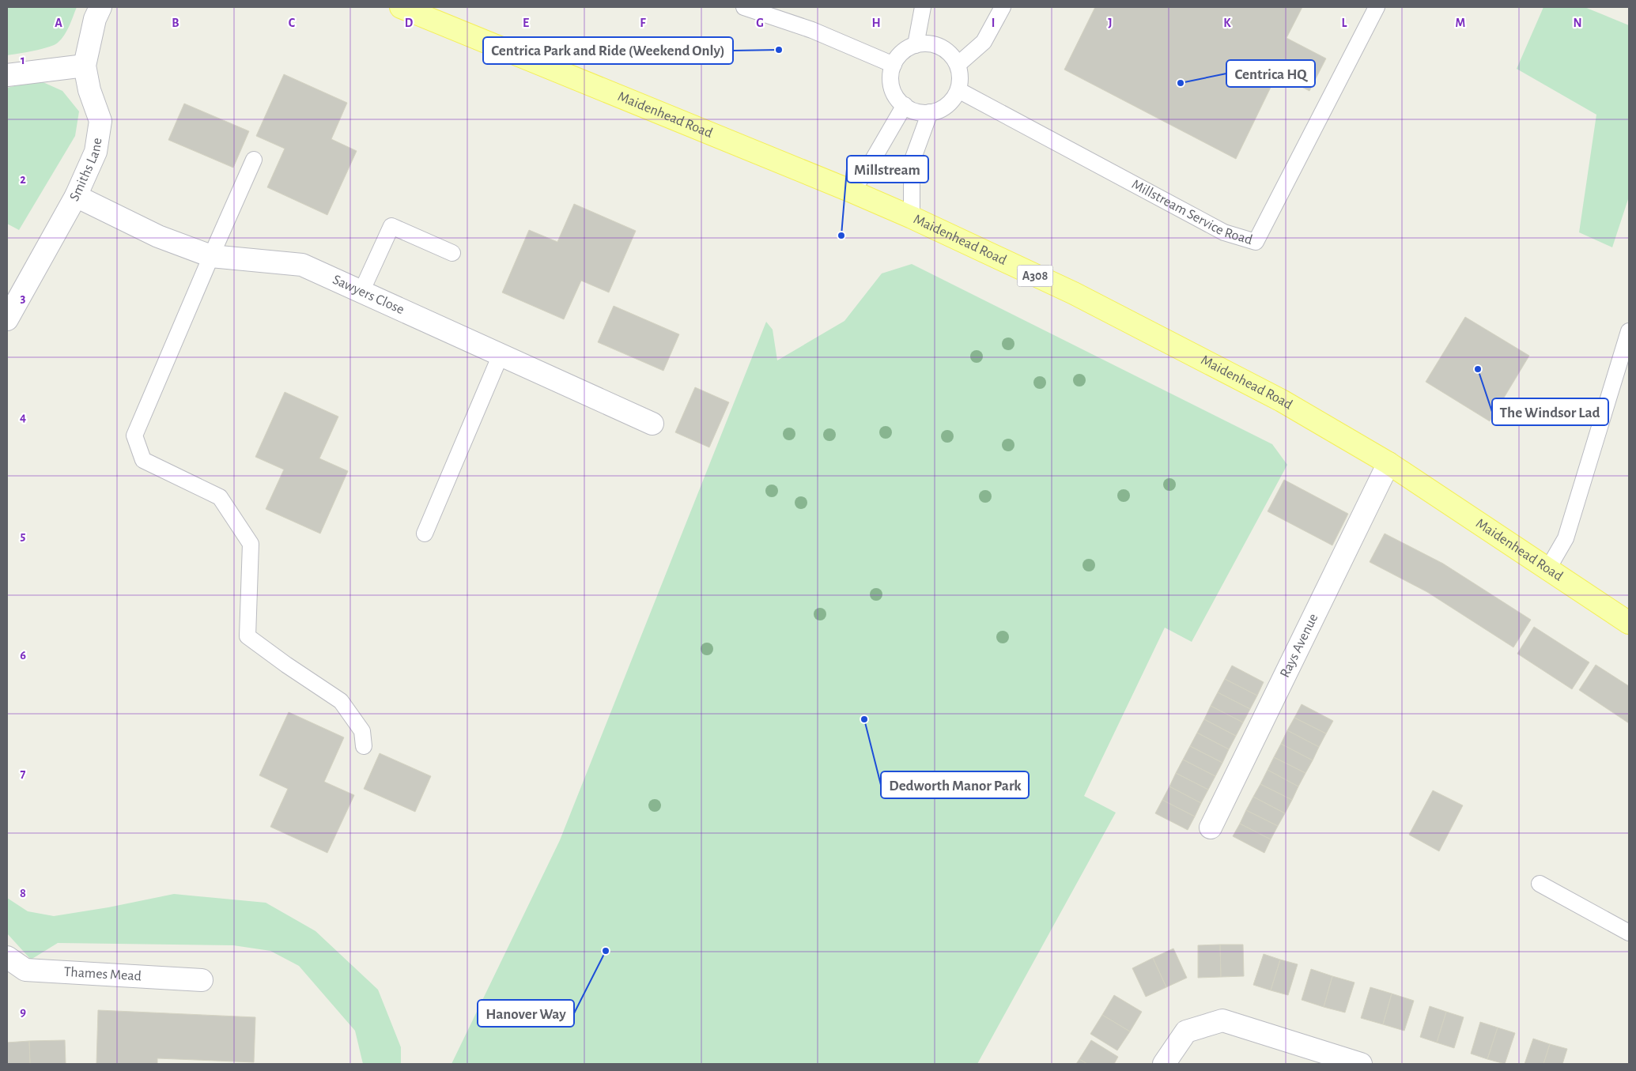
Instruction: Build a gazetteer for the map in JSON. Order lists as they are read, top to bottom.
{
  "streets": {
    "main road": ["Maidenhead Road", "A308"],
    "street": [
      "Smiths Lane",
      "Sawyers Close",
      "Rays Avenue",
      "Thames Mead"
    ],
    "lane": ["Millstream Service Road"]
  },
  "crossings": [
    ["Maidenhead Road", "Rays Avenue"],
    ["Smiths Lane", "Sawyers Close"]
  ],
  "places": [
    "Centrica Park and Ride (Weekend Only)",
    "Centrica HQ",
    "Millstream",
    "The Windsor Lad",
    "Dedworth Manor Park",
    "Hanover Way"
  ],
  "grid": {
    "columns": [
      "A",
      "B",
      "C",
      "D",
      "E",
      "F",
      "G",
      "H",
      "I",
      "J",
      "K",
      "L",
      "M",
      "N"
    ],
    "rows": [
      "1",
      "2",
      "3",
      "4",
      "5",
      "6",
      "7",
      "8",
      "9"
    ]
  }
}
